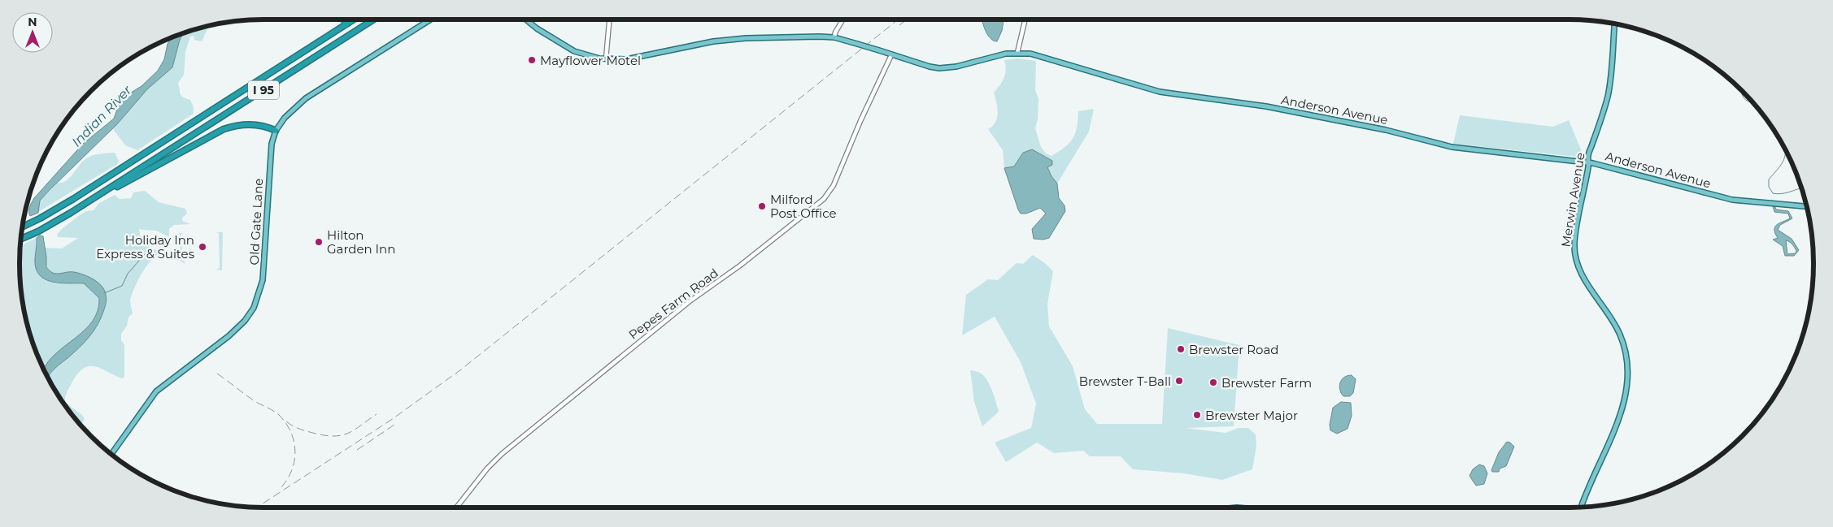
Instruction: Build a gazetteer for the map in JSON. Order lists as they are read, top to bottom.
{
  "streets": {
    "highway": ["I 95"],
    "main road": ["Anderson Avenue", "Merwin Avenue", "Old Gate Lane"],
    "street": ["Pepes Farm Road"]
  },
  "crossings": [
    ["Anderson Avenue", "Merwin Avenue"],
    ["Anderson Avenue", "Pepes Farm Road"]
  ],
  "water": ["Indian River"],
  "places": [
    "Mayflower Motel",
    "Milford Post Office",
    "Hilton Garden Inn",
    "Holiday Inn Express & Suites",
    "Brewster Road",
    "Brewster T-Ball",
    "Brewster Farm",
    "Brewster Major"
  ],
  "north": "top"
}
